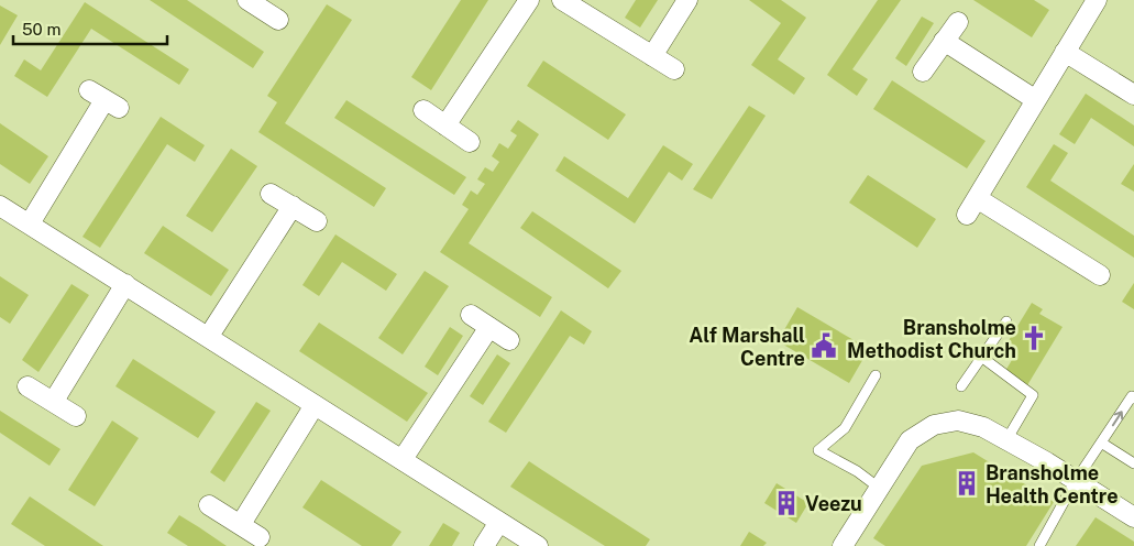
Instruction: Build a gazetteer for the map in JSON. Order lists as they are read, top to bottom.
{
  "places": {
    "church": ["Bransholme Methodist Church"],
    "public building": ["Alf Marshall Centre"],
    "building": ["Bransholme Health Centre", "Veezu"]
  },
  "scale_bar": "50 m"
}
